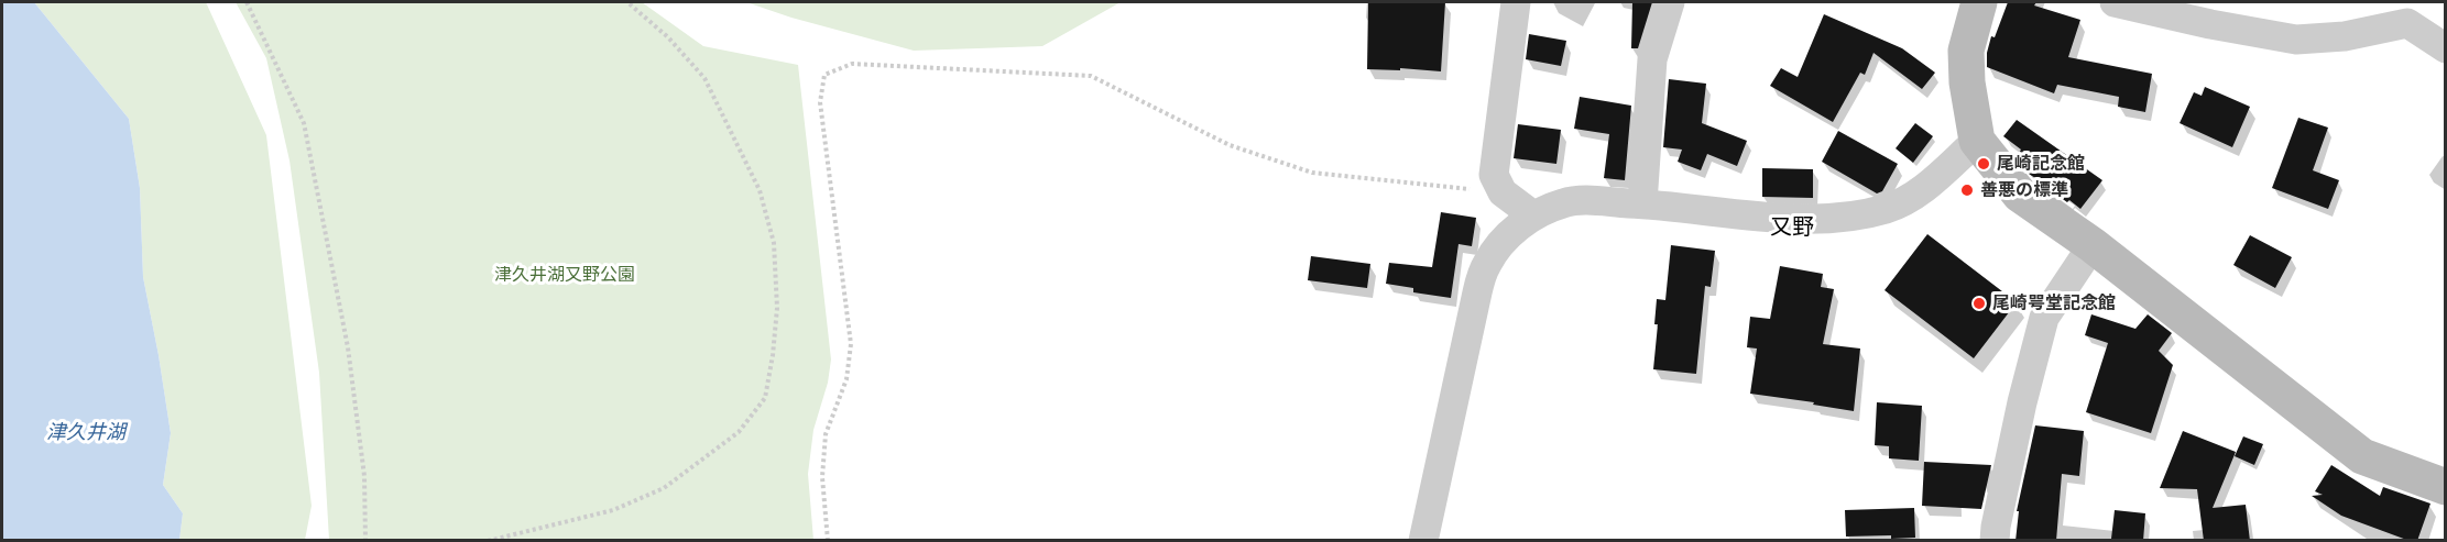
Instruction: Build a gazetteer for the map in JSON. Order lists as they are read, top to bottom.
{
  "districts": ["又野"],
  "water": ["津久井湖"],
  "parks": ["津久井湖又野公園"],
  "places": ["尾崎記念館", "善悪の標準", "尾崎咢堂記念館"]
}
